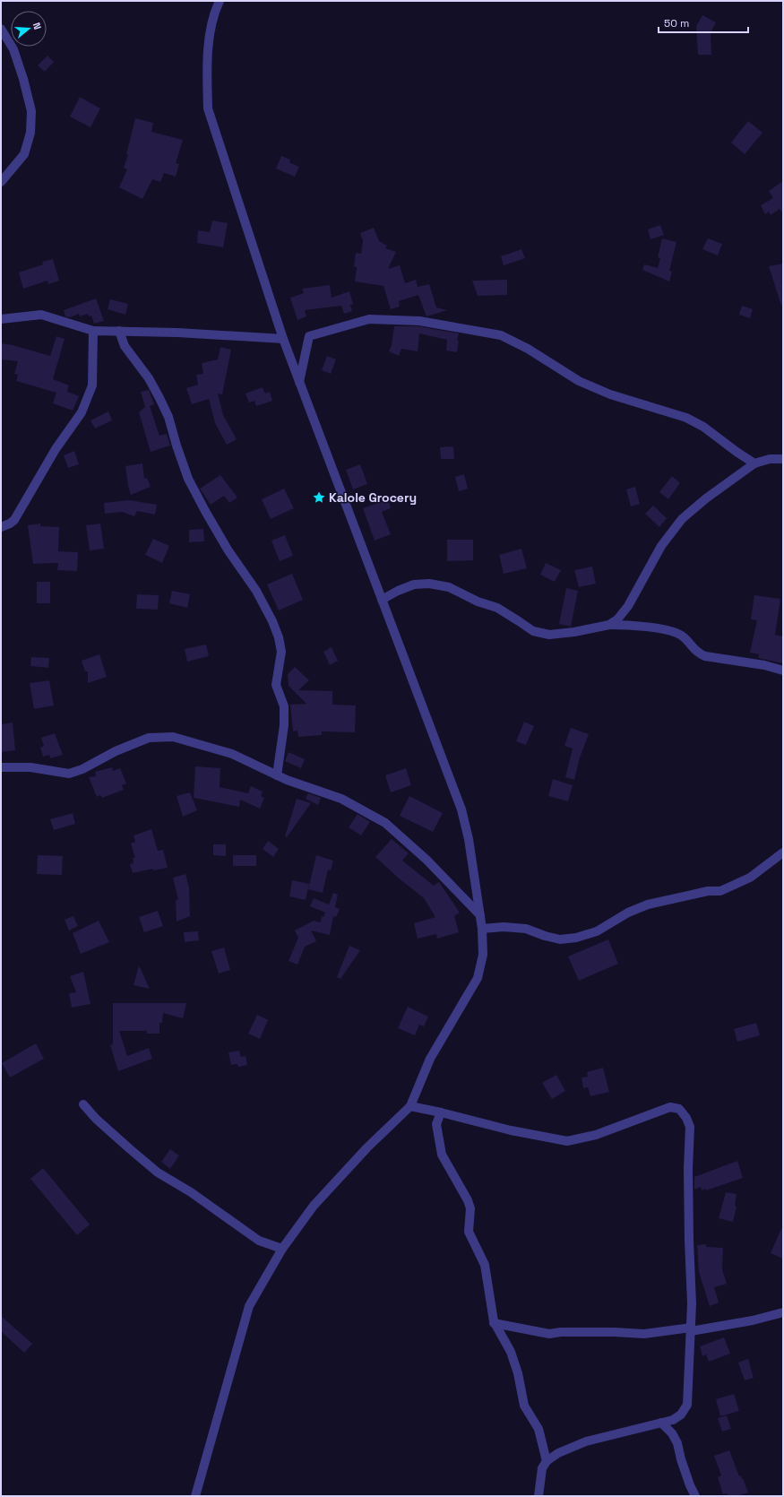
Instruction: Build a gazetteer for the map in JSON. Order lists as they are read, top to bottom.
{
  "places": {
    "place": ["Kalole Grocery"]
  },
  "scale_bar": "50 m",
  "north": "right"
}
